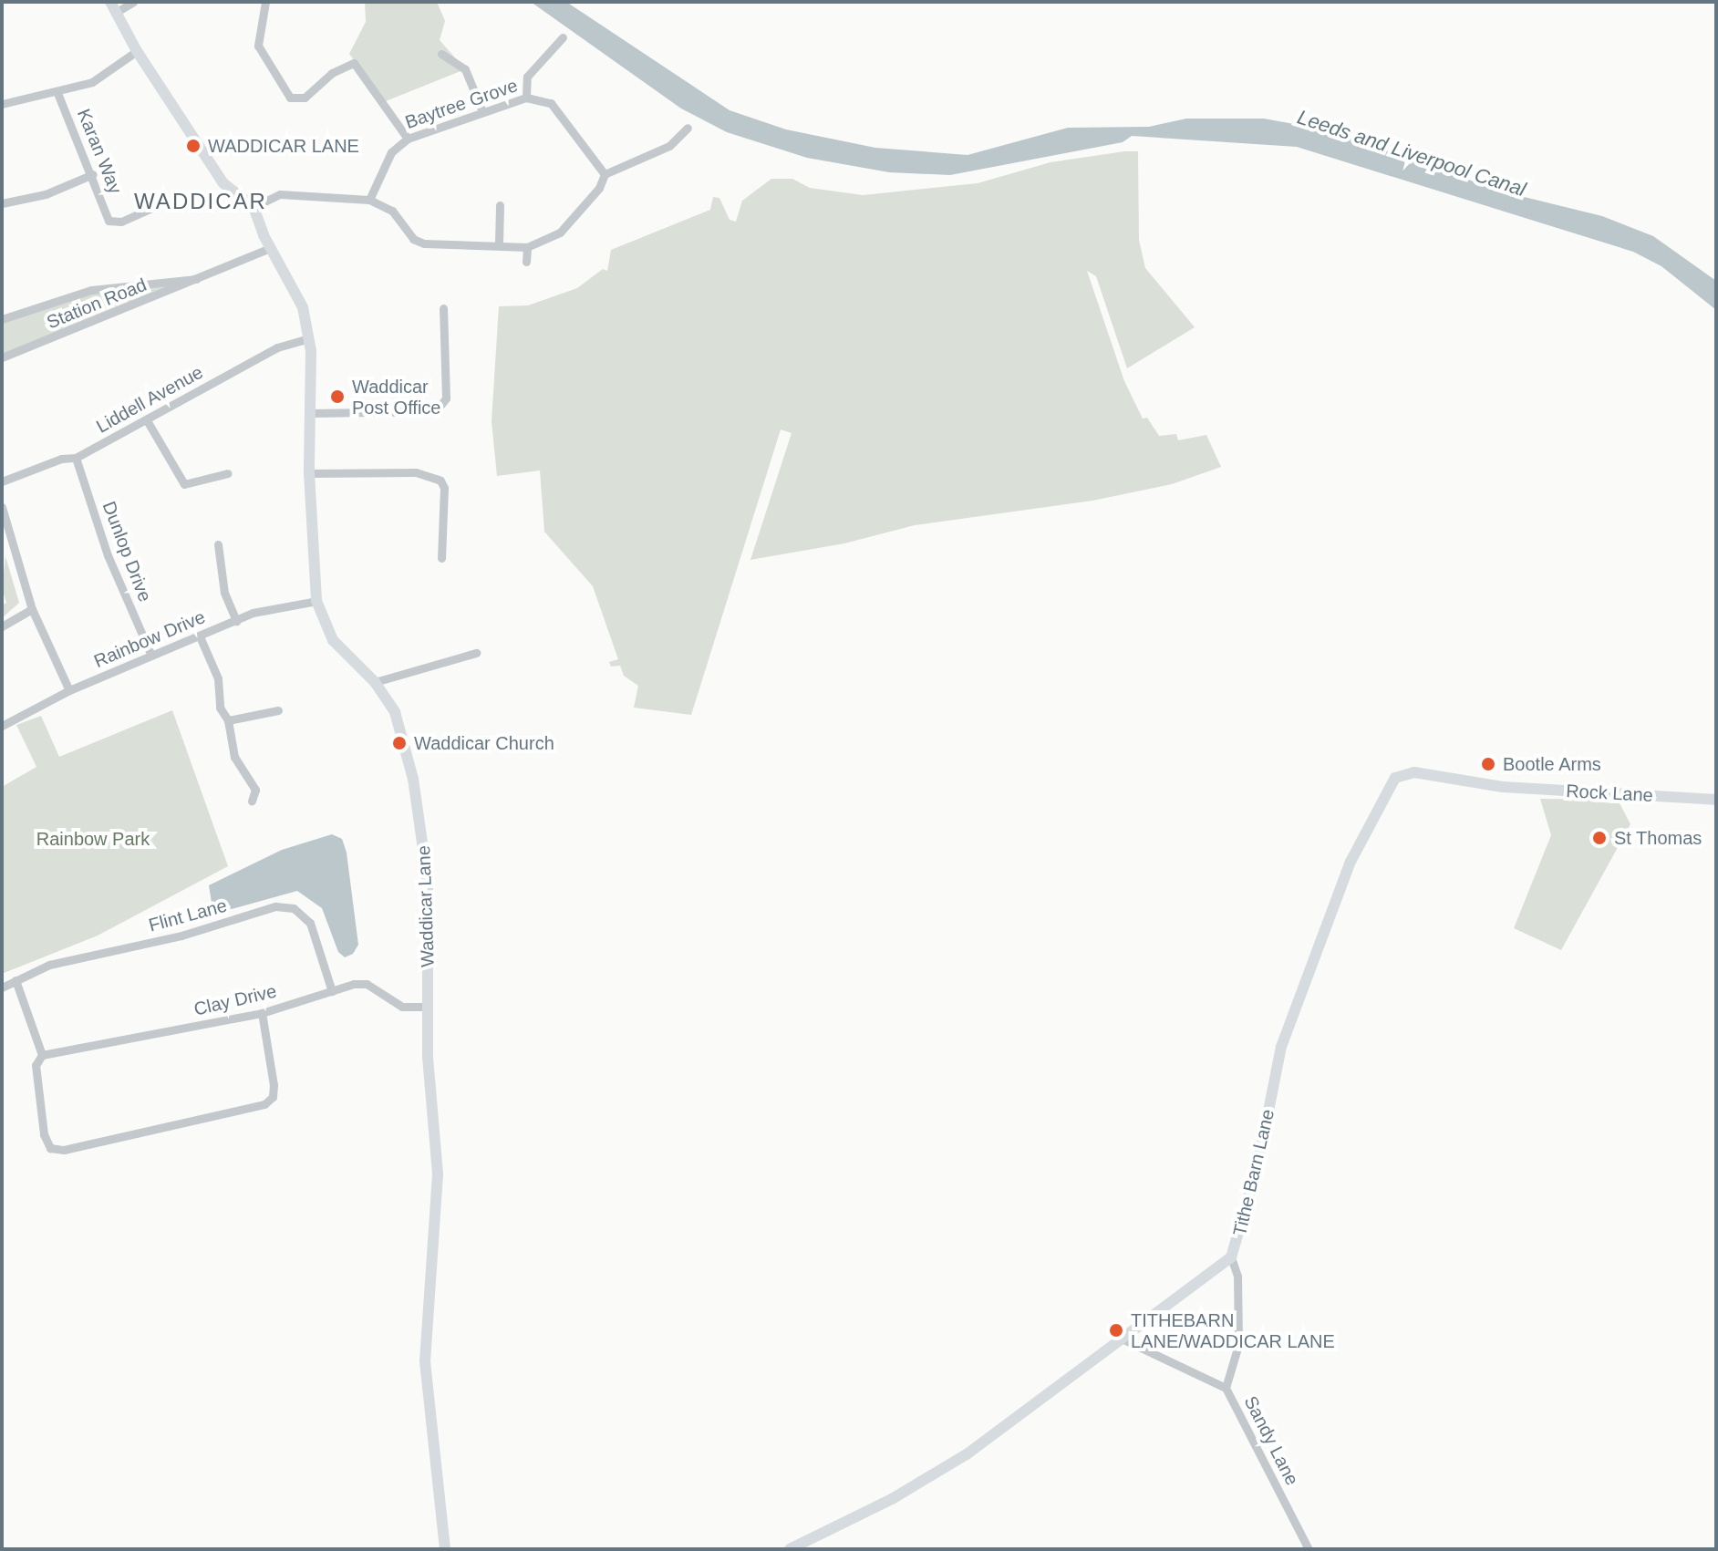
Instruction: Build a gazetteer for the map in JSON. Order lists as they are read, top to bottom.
{
  "streets": {
    "street": [
      "Baytree Grove",
      "Karan Way",
      "Station Road",
      "Liddell Avenue",
      "Dunlop Drive",
      "Rainbow Drive",
      "Rock Lane",
      "Waddicar Lane",
      "Flint Lane",
      "Clay Drive",
      "Tithe Barn Lane",
      "Sandy Lane"
    ]
  },
  "crossings": [
    ["Station Road", "Waddicar Lane"],
    ["Liddell Avenue", "Dunlop Drive"],
    ["Liddell Avenue", "Waddicar Lane"],
    ["Dunlop Drive", "Rainbow Drive"],
    ["Rainbow Drive", "Waddicar Lane"],
    ["Rock Lane", "Tithe Barn Lane"],
    ["Waddicar Lane", "Clay Drive"],
    ["Flint Lane", "Clay Drive"],
    ["Tithe Barn Lane", "Sandy Lane"]
  ],
  "districts": ["WADDICAR"],
  "water": ["Leeds and Liverpool Canal"],
  "parks": ["Rainbow Park"],
  "places": [
    "WADDICAR LANE",
    "Waddicar Post Office",
    "Waddicar Church",
    "Bootle Arms",
    "St Thomas",
    "TITHEBARN LANE/WADDICAR LANE"
  ]
}
